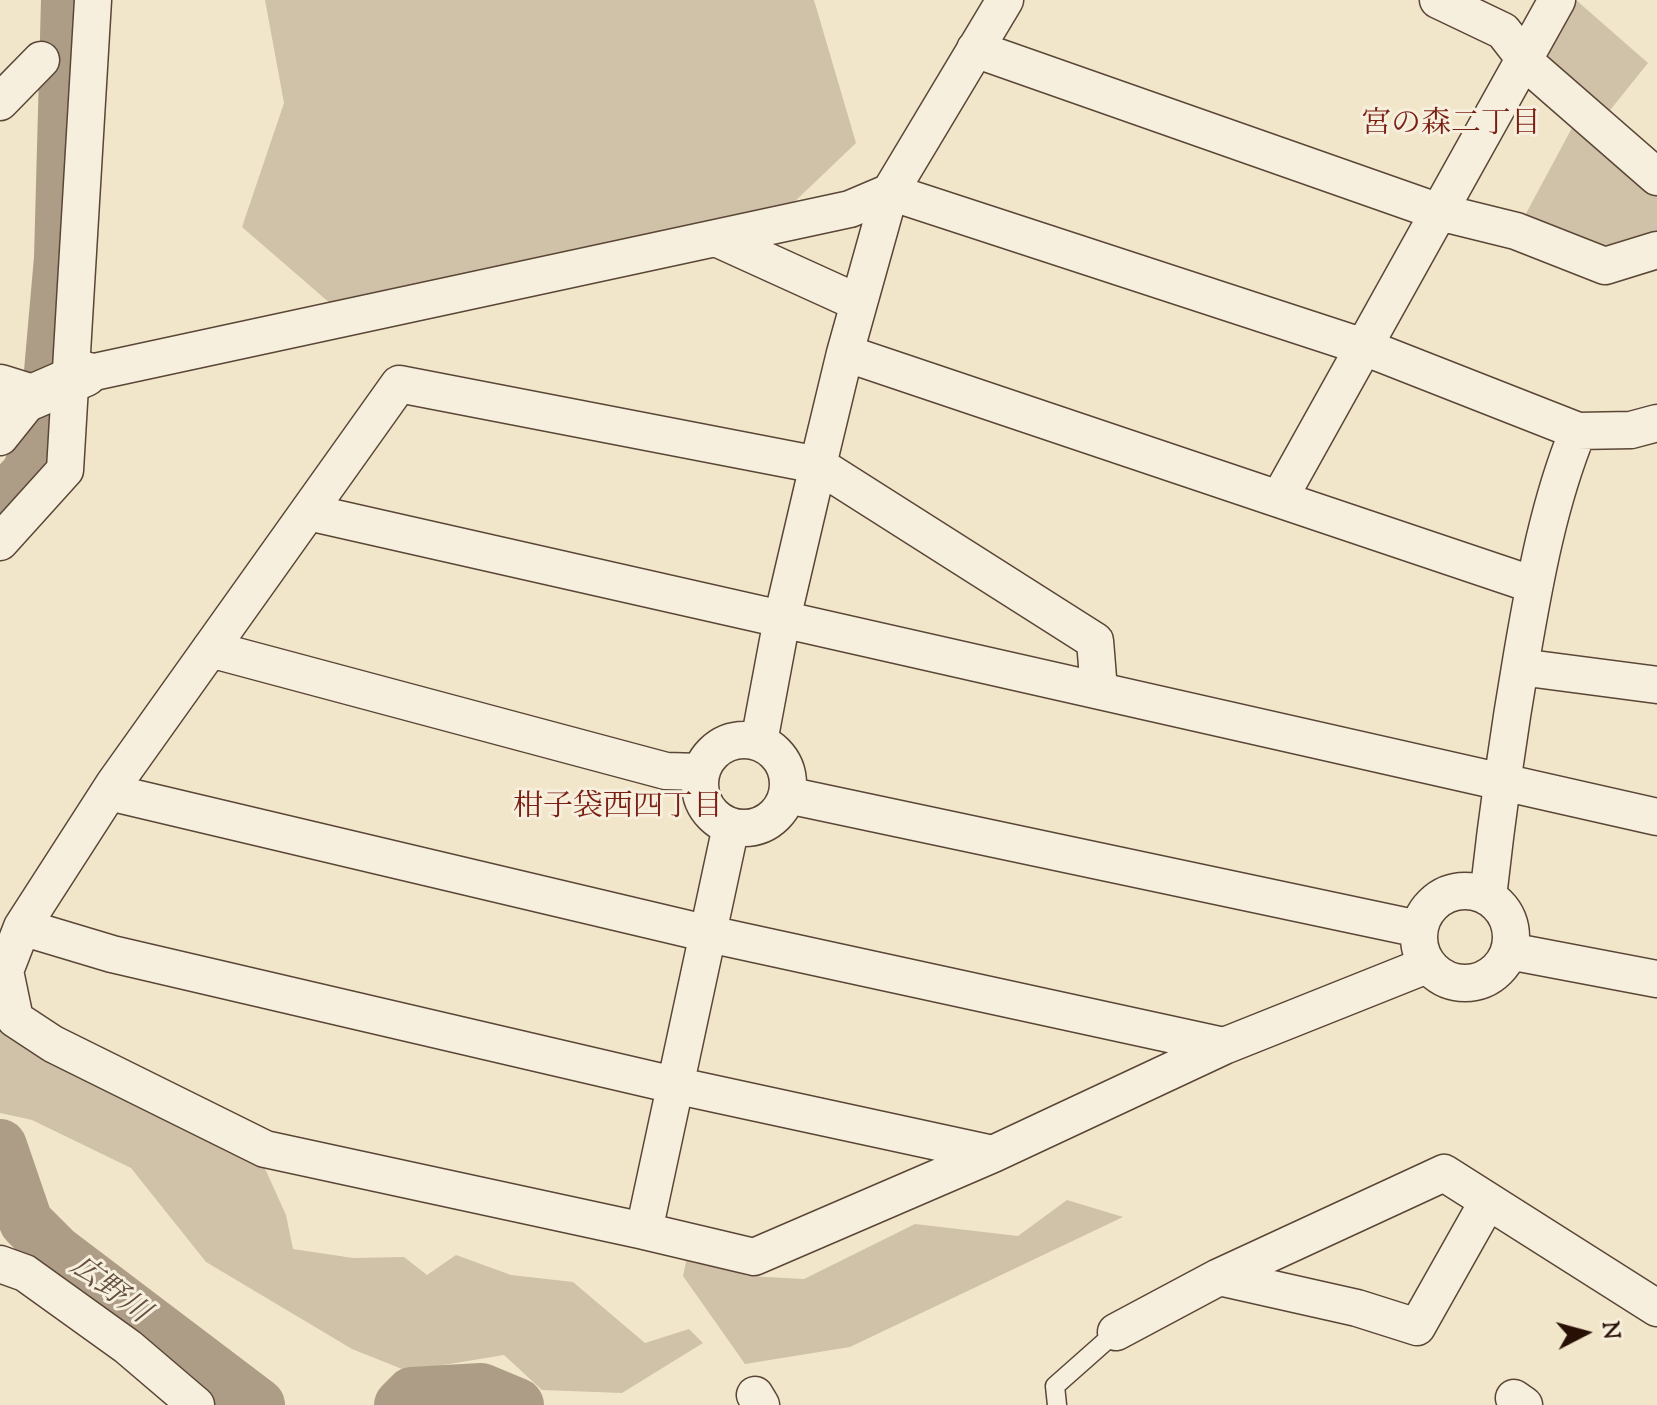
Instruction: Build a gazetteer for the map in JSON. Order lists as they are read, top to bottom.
{
  "districts": ["宮の森二丁目", "柑子袋西四丁目"],
  "water": ["広野川"],
  "north": "right"
}
